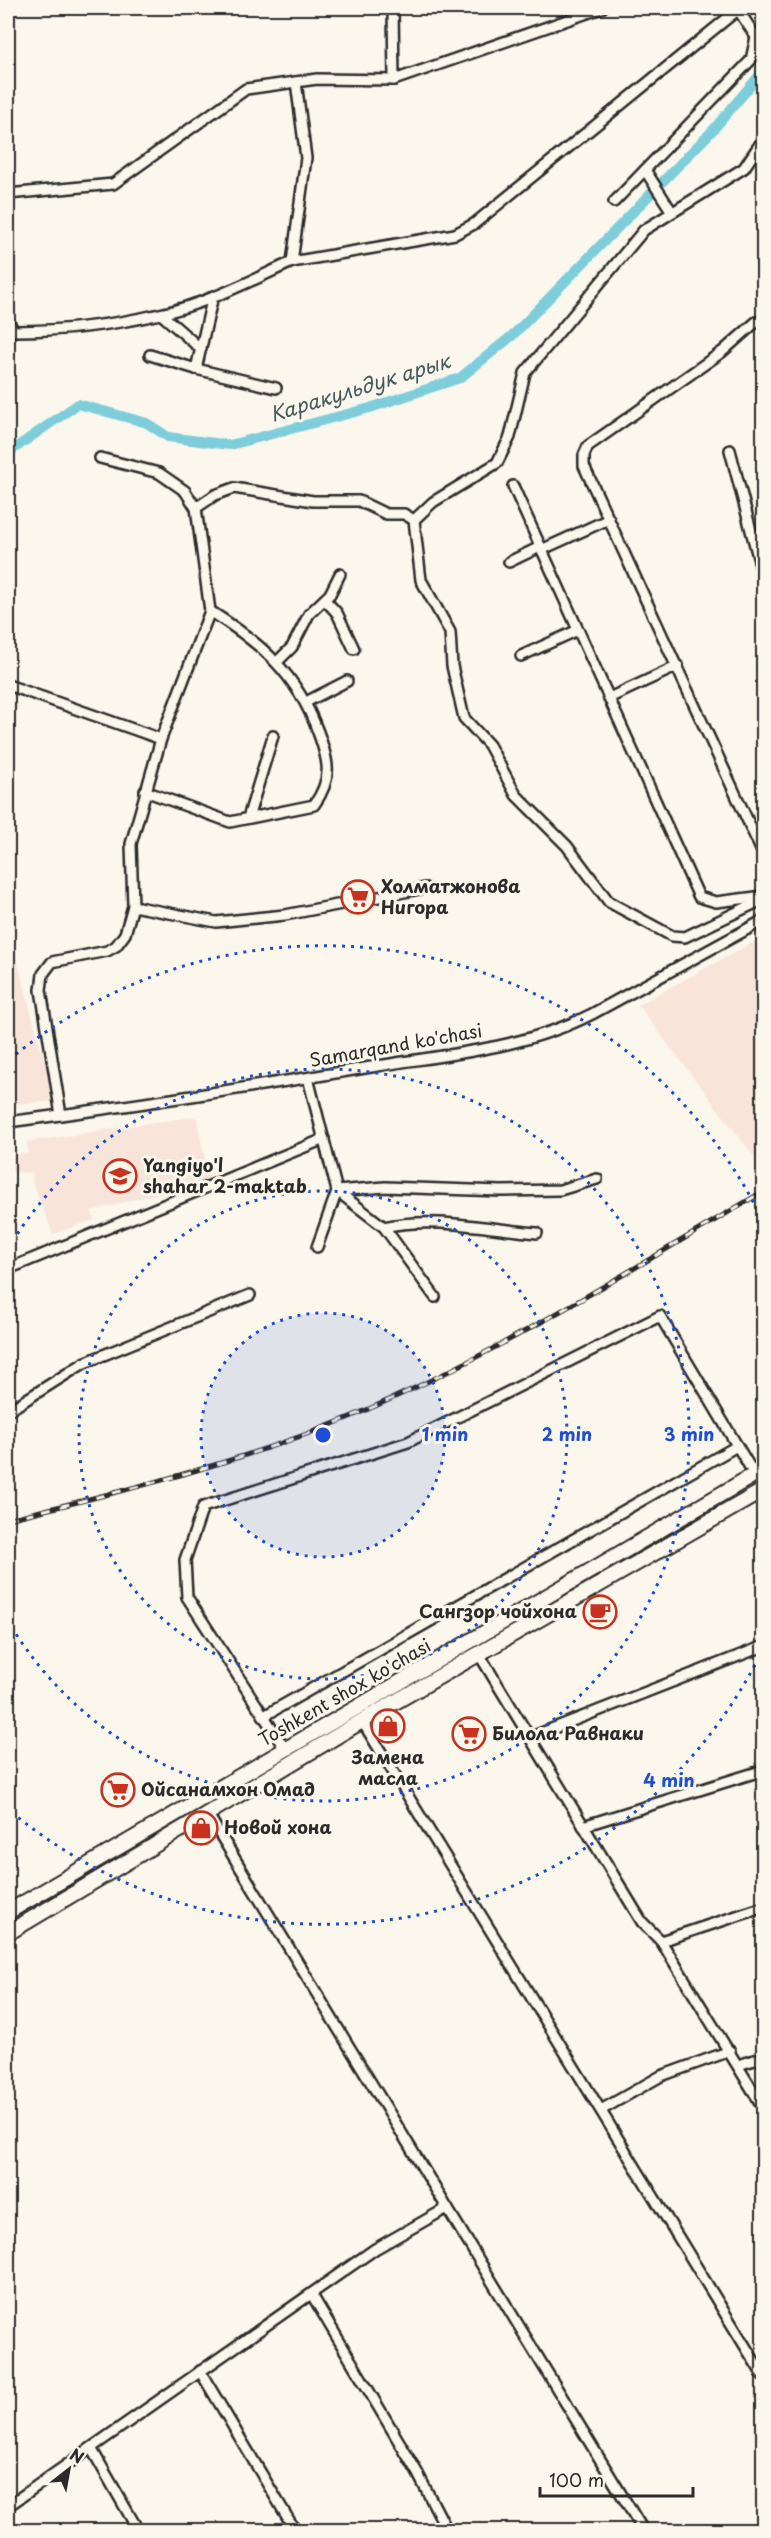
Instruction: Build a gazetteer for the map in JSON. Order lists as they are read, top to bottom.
{
  "streets": {
    "main road": ["Toshkent shox ko'chasi"],
    "street": ["Samarqand ko'chasi"]
  },
  "water": ["Каракульдук арык"],
  "places": {
    "supermarket": ["Холматжонова Нигора", "Билола Равнаки", "Ойсанамхон Омад"],
    "school or university": ["Yangiyo'l shahar 2-maktab"],
    "cafe": ["Сангзор чойхона"],
    "shop": ["Замена масла", "Новой хона"]
  },
  "scale_bar": "100 m",
  "north": "top right",
  "rings": [
    "1 min",
    "2 min",
    "3 min",
    "4 min"
  ]
}
